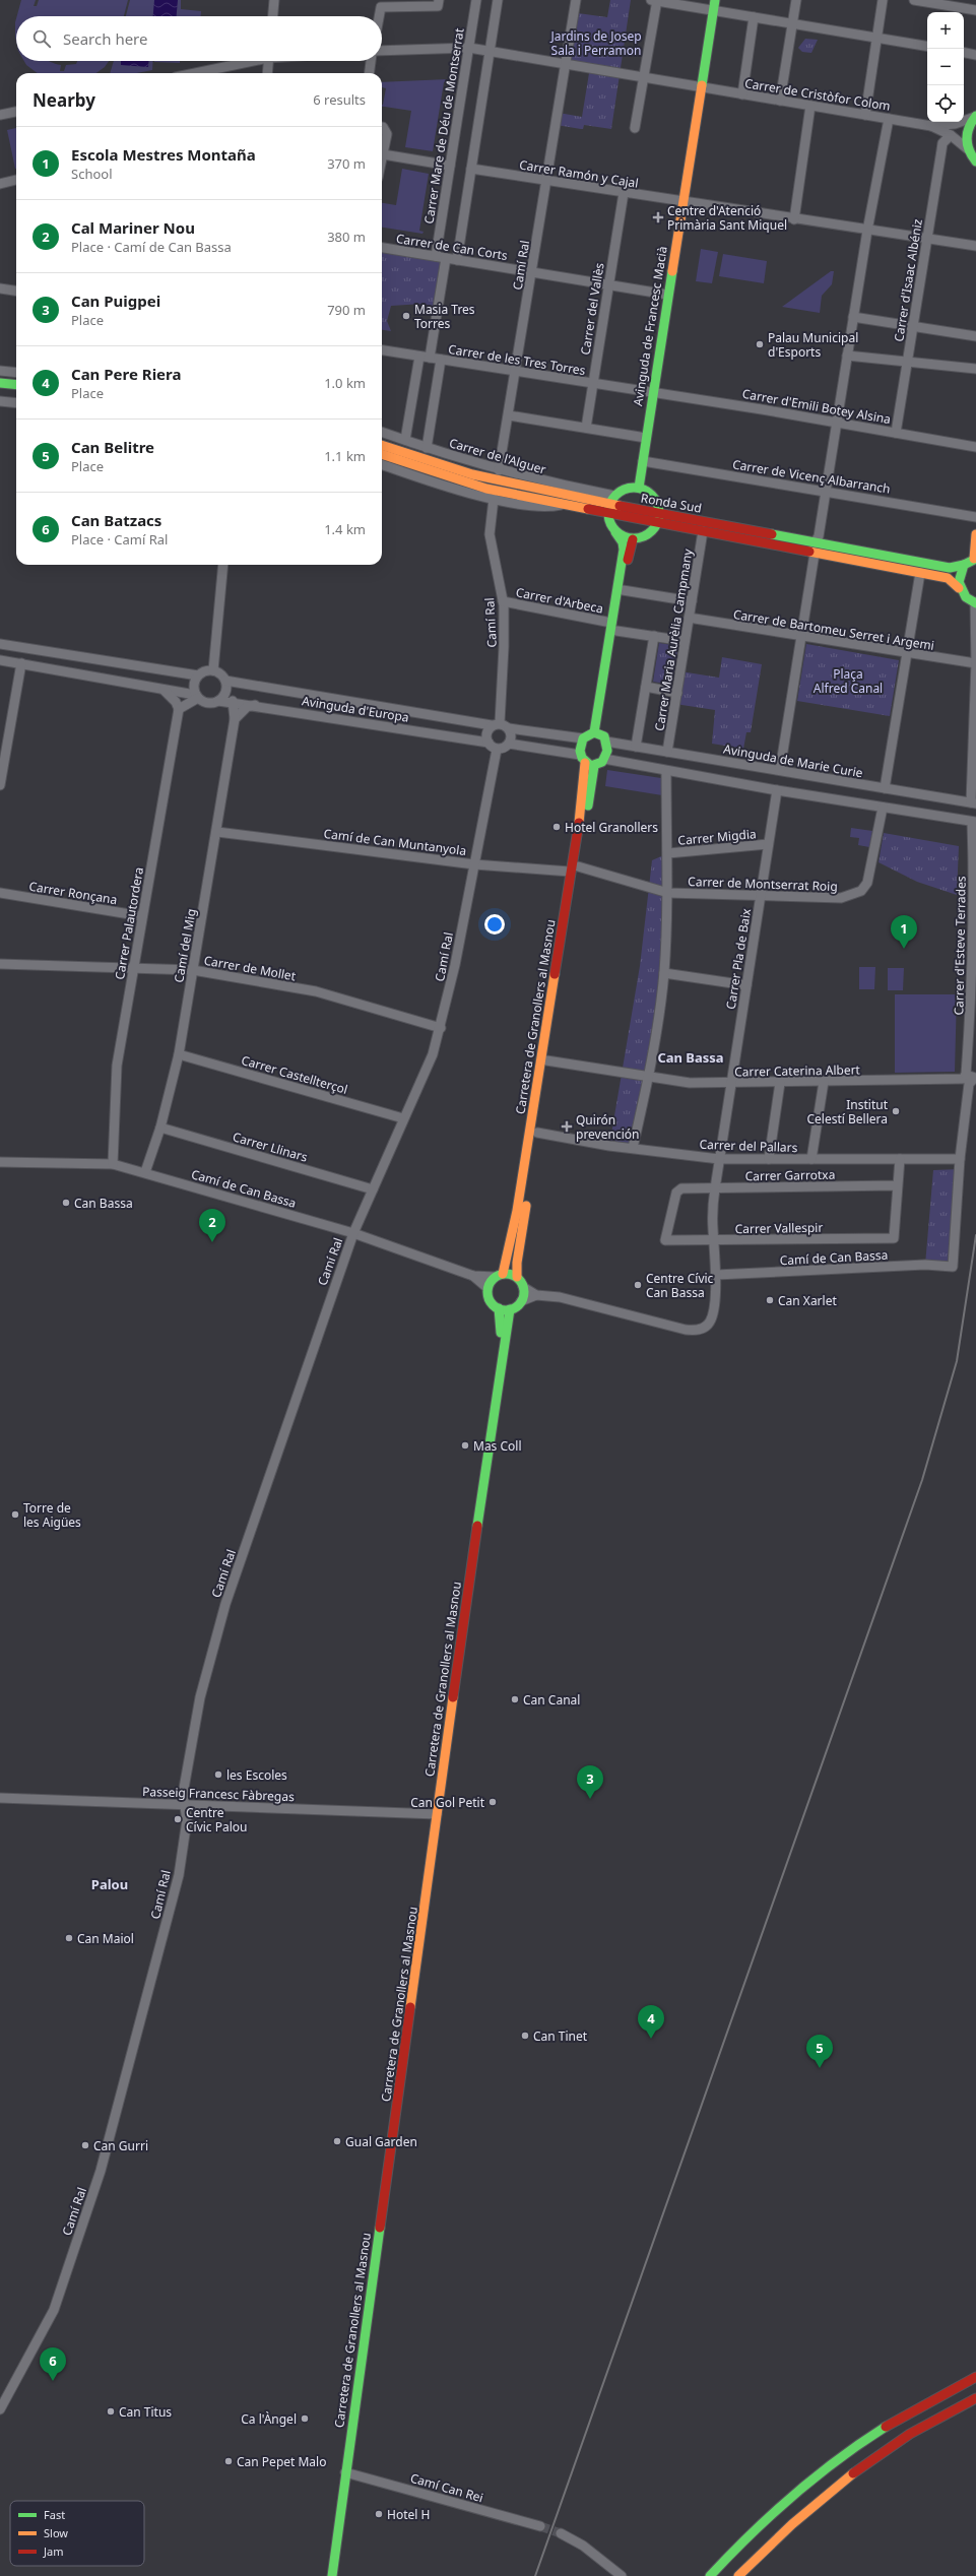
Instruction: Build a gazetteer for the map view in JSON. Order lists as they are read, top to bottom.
{
  "streets": {
    "main road": ["Avinguda de Francesc Macià", "Ronda Sud", "Carretera de Granollers al Masnou"],
    "street": [
      "Carrer de Cristòfor Colom",
      "Carrer Mare de Déu de Montserrat",
      "Carrer Ramón y Cajal",
      "Carrer de Can Corts",
      "Camí Ral",
      "Carrer d'Isaac Albéniz",
      "Carrer del Vallès",
      "Carrer de les Tres Torres",
      "Carrer d'Emili Botey Alsina",
      "Carrer de l'Alguer",
      "Carrer de Vicenç Albarranch",
      "Carrer d'Arbeca",
      "Carrer de Bartomeu Serret i Argemi",
      "Carrer Maria Aurèlia Campmany",
      "Avinguda d'Europa",
      "Avinguda de Marie Curie",
      "Carrer Migdia",
      "Camí de Can Muntanyola",
      "Carrer de Montserrat Roig",
      "Carrer Ronçana",
      "Carrer Palautordera",
      "Camí del Mig",
      "Carrer d'Esteve Terrades",
      "Carrer Pla de Baix",
      "Carrer de Mollet",
      "Carrer Caterina Albert",
      "Carrer Castellterçol",
      "Carrer del Pallars",
      "Carrer Llinars",
      "Carrer Garrotxa",
      "Camí de Can Bassa",
      "Carrer Vallespir",
      "Passeig Francesc Fàbregas",
      "Camí Can Rei"
    ]
  },
  "crossings": [
    ["Carrer de Cristòfor Colom", "Carrer Mare de Déu de Montserrat"],
    ["Carrer de Cristòfor Colom", "Camí Ral"],
    ["Carrer de Cristòfor Colom", "Carrer d'Isaac Albéniz"],
    ["Carrer de Cristòfor Colom", "Avinguda de Francesc Macià"],
    ["Carrer Mare de Déu de Montserrat", "Carrer de Can Corts"],
    ["Carrer Ramón y Cajal", "Camí Ral"],
    ["Carrer Ramón y Cajal", "Carrer d'Isaac Albéniz"],
    ["Carrer Ramón y Cajal", "Carrer del Vallès"],
    ["Carrer Ramón y Cajal", "Avinguda de Francesc Macià"],
    ["Carrer de Can Corts", "Camí Ral"],
    ["Carrer de Can Corts", "Carrer del Vallès"],
    ["Carrer de Can Corts", "Avinguda de Francesc Macià"],
    ["Camí Ral", "Carrer de les Tres Torres"],
    ["Camí Ral", "Carrer de l'Alguer"],
    ["Camí Ral", "Carrer d'Arbeca"],
    ["Camí Ral", "Avinguda d'Europa"],
    ["Camí Ral", "Camí de Can Muntanyola"],
    ["Camí Ral", "Carrer de Mollet"],
    ["Camí Ral", "Carrer Castellterçol"],
    ["Camí Ral", "Carrer Llinars"],
    ["Camí Ral", "Camí de Can Bassa"],
    ["Camí Ral", "Passeig Francesc Fàbregas"],
    ["Carrer d'Isaac Albéniz", "Carrer d'Emili Botey Alsina"],
    ["Carrer del Vallès", "Carrer de les Tres Torres"],
    ["Avinguda de Francesc Macià", "Carrer de les Tres Torres"],
    ["Avinguda de Francesc Macià", "Carrer d'Emili Botey Alsina"],
    ["Avinguda de Francesc Macià", "Carrer de Vicenç Albarranch"],
    ["Carrer de les Tres Torres", "Carrer d'Emili Botey Alsina"],
    ["Carrer de l'Alguer", "Ronda Sud"],
    ["Ronda Sud", "Carrer Maria Aurèlia Campmany"],
    ["Carrer d'Arbeca", "Carrer Maria Aurèlia Campmany"],
    ["Carrer de Bartomeu Serret i Argemi", "Carrer Maria Aurèlia Campmany"],
    ["Carrer Maria Aurèlia Campmany", "Avinguda de Marie Curie"],
    ["Avinguda d'Europa", "Camí del Mig"],
    ["Carrer Migdia", "Carrer Pla de Baix"],
    ["Camí de Can Muntanyola", "Camí del Mig"],
    ["Camí de Can Muntanyola", "Carretera de Granollers al Masnou"],
    ["Carrer de Montserrat Roig", "Carrer Pla de Baix"],
    ["Carrer de Montserrat Roig", "Carretera de Granollers al Masnou"],
    ["Carrer Ronçana", "Carrer Palautordera"],
    ["Carrer Palautordera", "Carrer de Mollet"],
    ["Carrer Palautordera", "Camí de Can Bassa"],
    ["Camí del Mig", "Carrer de Mollet"],
    ["Camí del Mig", "Carrer Castellterçol"],
    ["Camí del Mig", "Carrer Llinars"],
    ["Camí del Mig", "Camí de Can Bassa"],
    ["Carrer d'Esteve Terrades", "Carrer Caterina Albert"],
    ["Carrer d'Esteve Terrades", "Carrer del Pallars"],
    ["Carrer d'Esteve Terrades", "Camí de Can Bassa"],
    ["Carrer Pla de Baix", "Carrer Caterina Albert"],
    ["Carrer Pla de Baix", "Carrer del Pallars"],
    ["Carrer Pla de Baix", "Carrer Garrotxa"],
    ["Carrer Pla de Baix", "Carrer Vallespir"],
    ["Carretera de Granollers al Masnou", "Carrer Caterina Albert"],
    ["Carretera de Granollers al Masnou", "Carrer del Pallars"],
    ["Carretera de Granollers al Masnou", "Camí de Can Bassa"],
    ["Carretera de Granollers al Masnou", "Passeig Francesc Fàbregas"],
    ["Carretera de Granollers al Masnou", "Camí Can Rei"],
    ["Carrer Garrotxa", "Carrer Vallespir"]
  ],
  "districts": ["Can Bassa", "Palou"],
  "parks": ["Jardins de Josep Sala i Perramon", "Plaça Alfred Canal"],
  "places": {
    "health": ["Centre d'Atenció Primària Sant Miquel", "Quirón prevención"],
    "other": [
      "Masia Tres Torres",
      "Palau Municipal d'Esports",
      "Hotel Granollers",
      "Institut Celestí Bellera",
      "Can Bassa",
      "Centre Cívic Can Bassa",
      "Can Xarlet",
      "Mas Coll",
      "Torre de les Aigües",
      "Can Canal",
      "les Escoles",
      "Can Gol Petit",
      "Centre Cívic Palou",
      "Can Maiol",
      "Can Tinet",
      "Gual Garden",
      "Can Gurri",
      "Can Titus",
      "Ca l'Àngel",
      "Can Pepet Malo",
      "Hotel H"
    ]
  },
  "legend": ["Fast", "Slow", "Jam"],
  "page": {
    "map_buttons": ["+", "−"],
    "search": "Search here",
    "heading": ["Nearby", "6 results"],
    "list": [
      {
        "mark": "1",
        "name": "Escola Mestres Montaña",
        "note": "School",
        "value": "370 m"
      },
      {
        "mark": "2",
        "name": "Cal Mariner Nou",
        "note": "Place · Camí de Can Bassa",
        "value": "380 m"
      },
      {
        "mark": "3",
        "name": "Can Puigpei",
        "note": "Place",
        "value": "790 m"
      },
      {
        "mark": "4",
        "name": "Can Pere Riera",
        "note": "Place",
        "value": "1.0 km"
      },
      {
        "mark": "5",
        "name": "Can Belitre",
        "note": "Place",
        "value": "1.1 km"
      },
      {
        "mark": "6",
        "name": "Can Batzacs",
        "note": "Place · Camí Ral",
        "value": "1.4 km"
      }
    ],
    "pins": [
      "1",
      "2",
      "3",
      "4",
      "5",
      "6"
    ]
  }
}
